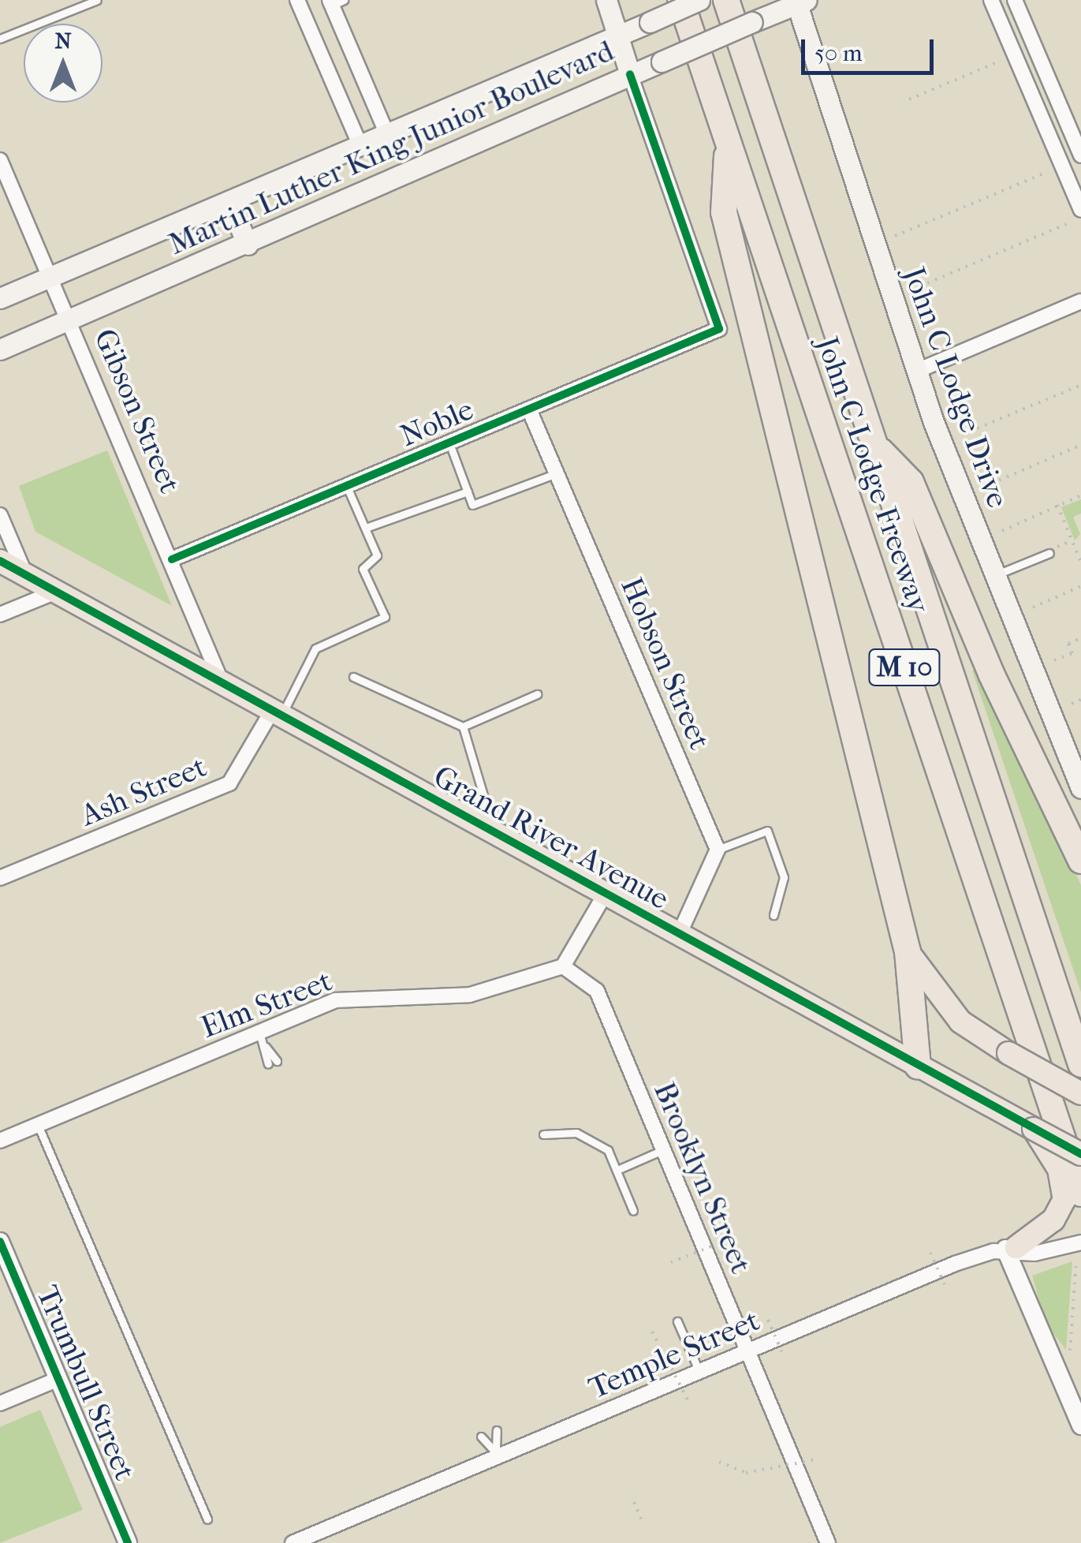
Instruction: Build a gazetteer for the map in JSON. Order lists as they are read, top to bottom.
{
  "streets": {
    "highway": ["John C Lodge Freeway", "M 10"],
    "main road": ["Martin Luther King Junior Boulevard", "John C Lodge Drive", "Grand River Avenue"],
    "street": [
      "Gibson Street",
      "Noble",
      "Hobson Street",
      "Ash Street",
      "Elm Street",
      "Brooklyn Street",
      "Temple Street",
      "Trumbull Street"
    ]
  },
  "crossings": [
    ["Martin Luther King Junior Boulevard", "John C Lodge Drive"],
    ["Martin Luther King Junior Boulevard", "Gibson Street"],
    ["Martin Luther King Junior Boulevard", "Noble"],
    ["Gibson Street", "Noble"],
    ["Gibson Street", "Grand River Avenue"],
    ["Noble", "Hobson Street"],
    ["Ash Street", "Grand River Avenue"],
    ["Elm Street", "Brooklyn Street"],
    ["Brooklyn Street", "Temple Street"]
  ],
  "scale_bar": "50 m",
  "north": "top"
}
